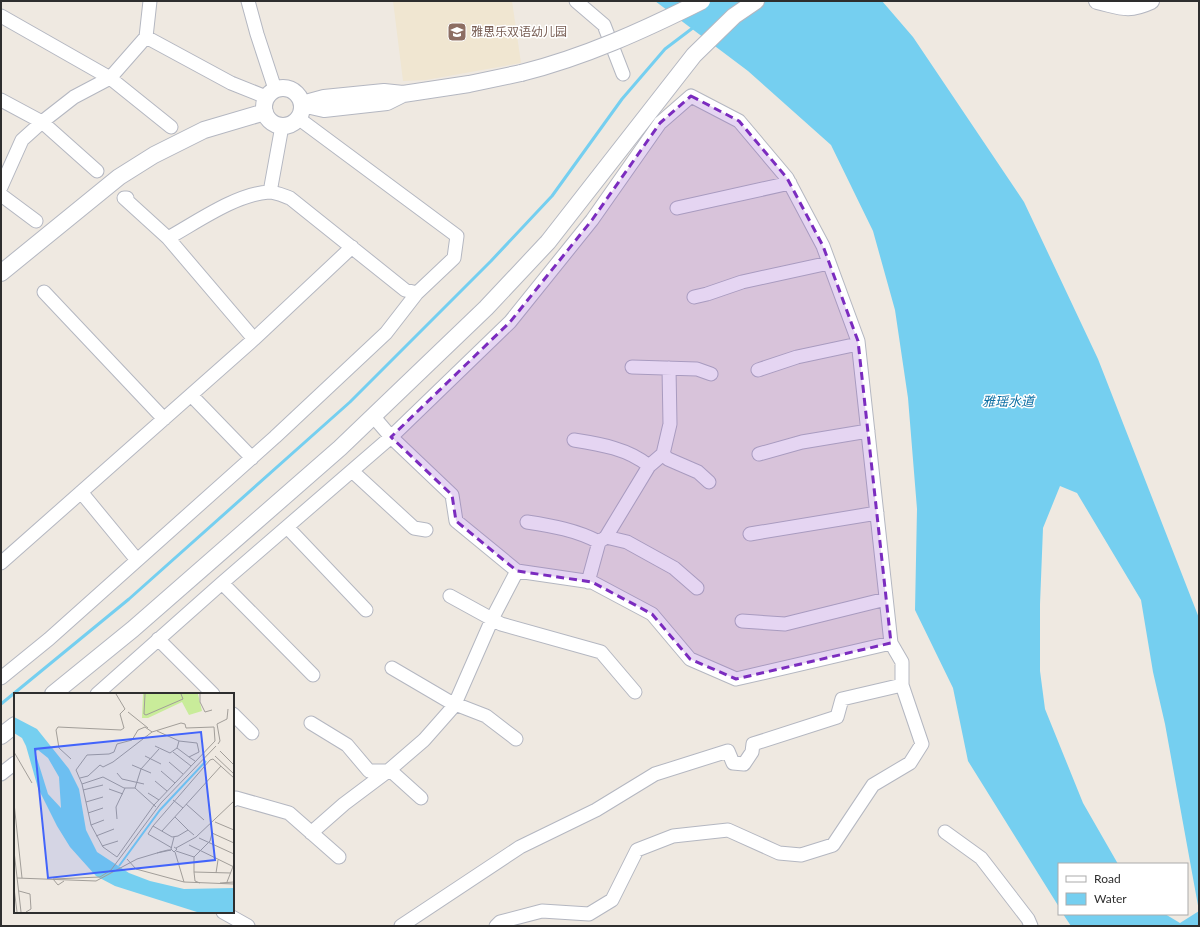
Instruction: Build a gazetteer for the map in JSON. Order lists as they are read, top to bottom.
{
  "water": ["雅瑶水道"],
  "places": {
    "school or university": ["雅思乐双语幼儿园"]
  },
  "legend": ["Road", "Water"]
}
